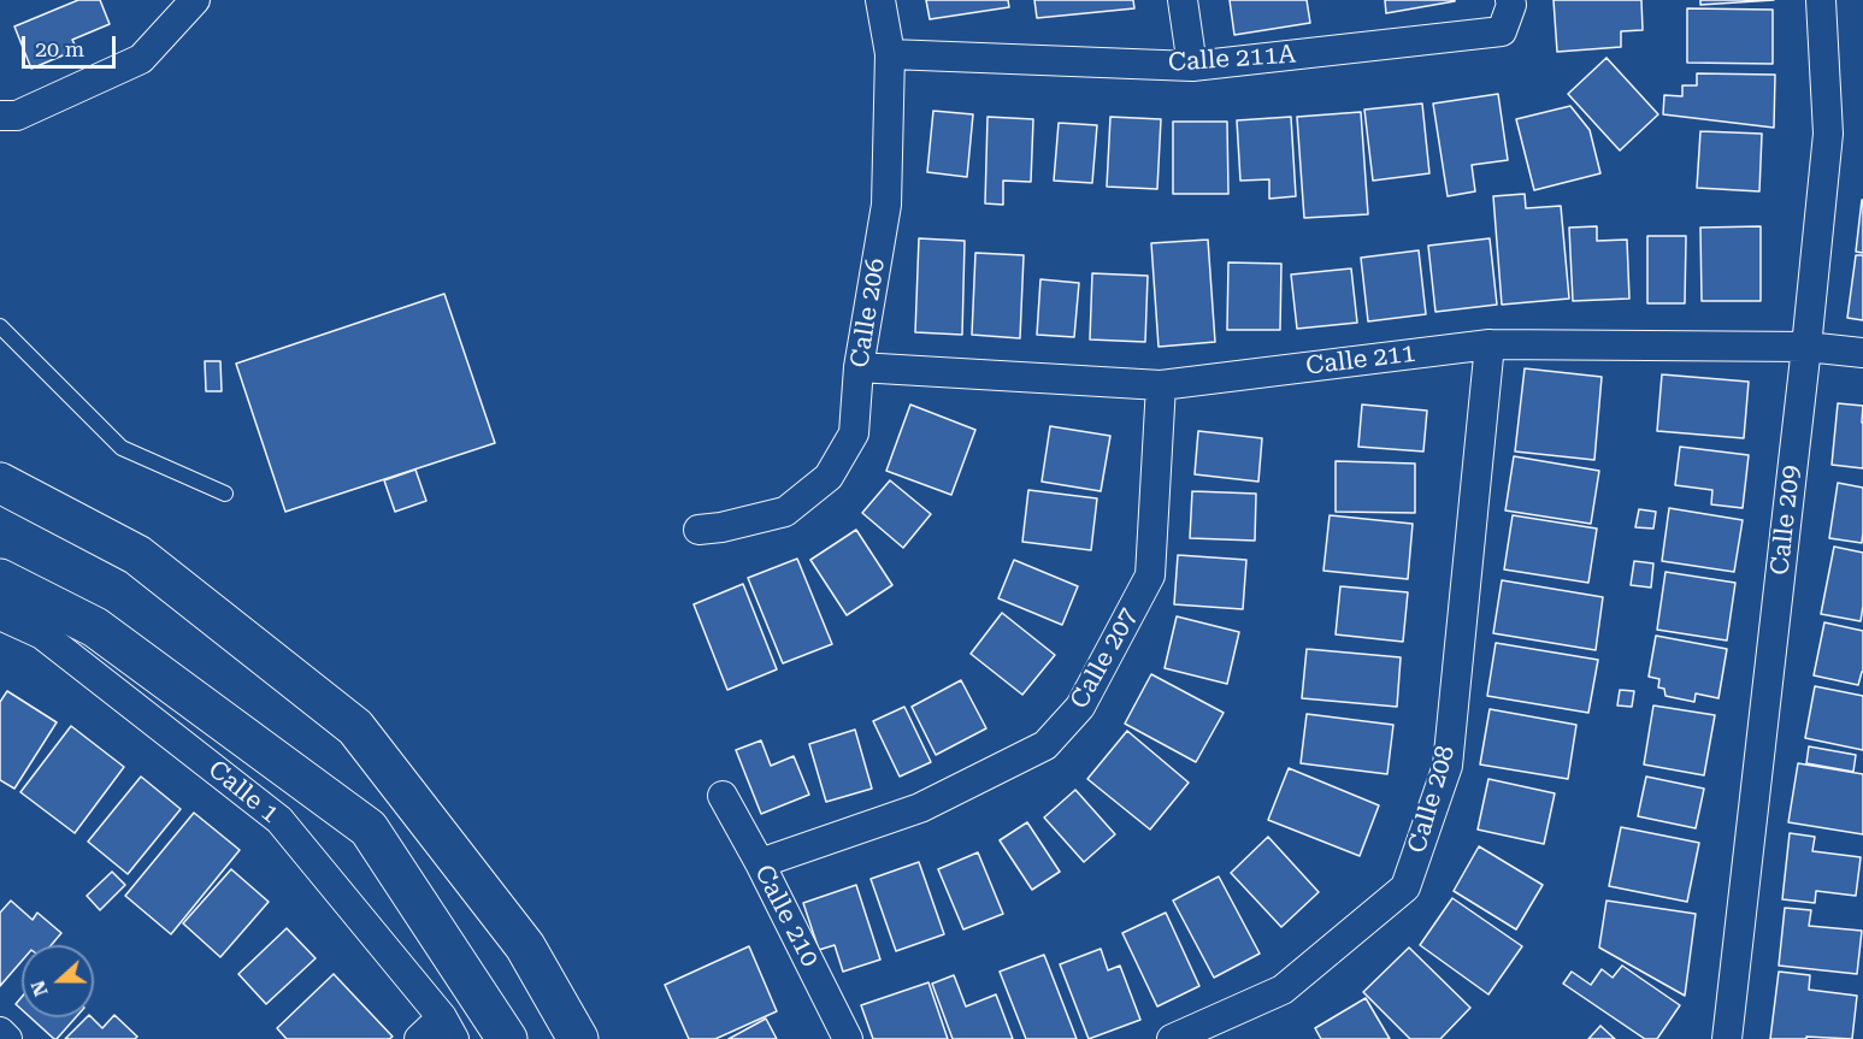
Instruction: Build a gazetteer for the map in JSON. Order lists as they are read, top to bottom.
{
  "streets": {
    "street": [
      "Calle 211A",
      "Calle 206",
      "Calle 211",
      "Calle 209",
      "Calle 207",
      "Calle 1",
      "Calle 208",
      "Calle 210"
    ]
  },
  "crossings": [
    ["Calle 211A", "Calle 206"],
    ["Calle 206", "Calle 211"],
    ["Calle 211", "Calle 209"],
    ["Calle 211", "Calle 207"],
    ["Calle 211", "Calle 208"],
    ["Calle 207", "Calle 210"]
  ],
  "scale_bar": "20 m",
  "north": "left"
}
